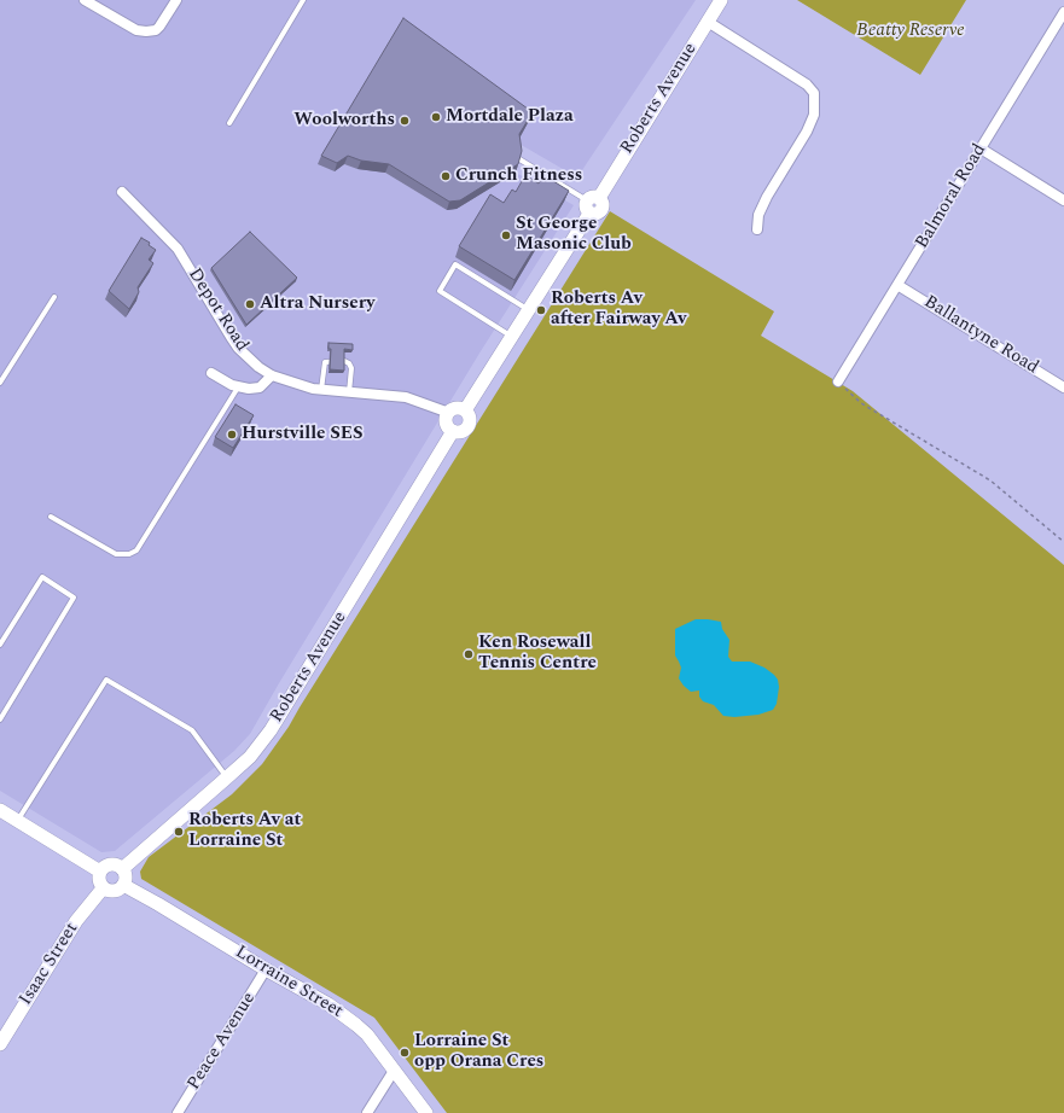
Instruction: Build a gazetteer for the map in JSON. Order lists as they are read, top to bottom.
{
  "streets": {
    "street": [
      "Roberts Avenue",
      "Balmoral Road",
      "Depot Road",
      "Ballantyne Road",
      "Isaac Street",
      "Lorraine Street",
      "Peace Avenue"
    ]
  },
  "crossings": [
    ["Roberts Avenue", "Depot Road"],
    ["Roberts Avenue", "Isaac Street"],
    ["Roberts Avenue", "Lorraine Street"],
    ["Balmoral Road", "Ballantyne Road"],
    ["Isaac Street", "Lorraine Street"],
    ["Lorraine Street", "Peace Avenue"]
  ],
  "parks": ["Beatty Reserve"],
  "places": [
    "Mortdale Plaza",
    "Woolworths",
    "Crunch Fitness",
    "St George Masonic Club",
    "Altra Nursery",
    "Roberts Av after Fairway Av",
    "Hurstville SES",
    "Ken Rosewall Tennis Centre",
    "Roberts Av at Lorraine St",
    "Lorraine St opp Orana Cres"
  ]
}
